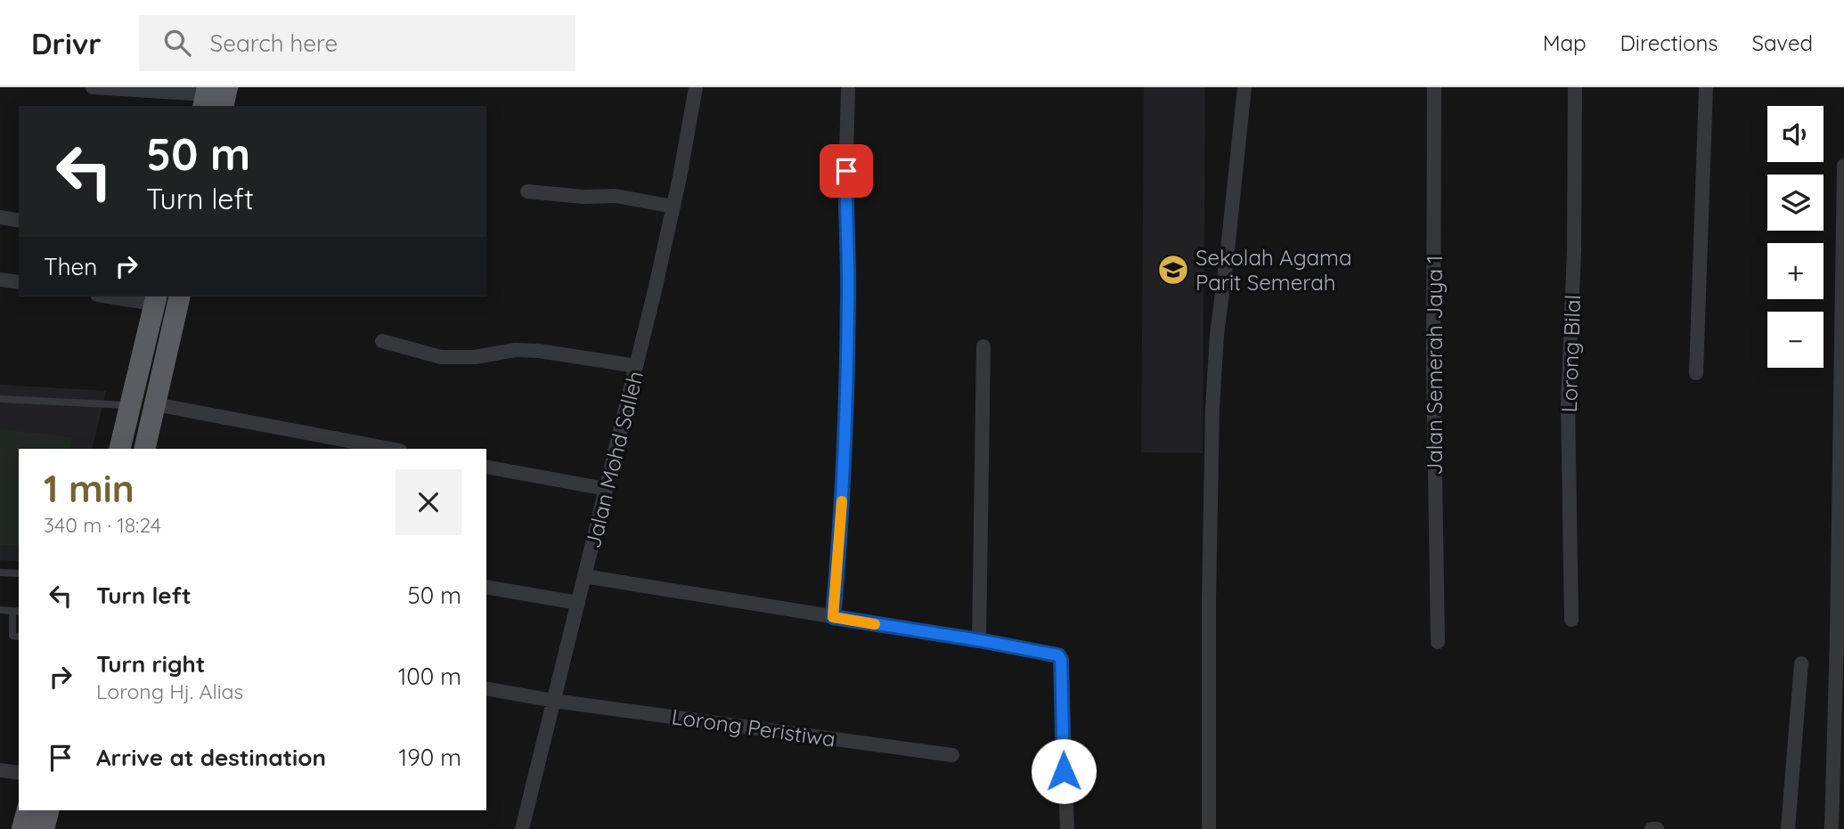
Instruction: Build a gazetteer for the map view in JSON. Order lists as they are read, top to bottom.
{
  "streets": {
    "street": [
      "Lorong Bilal",
      "Jalan Semerah Jaya 1",
      "Jalan Mohd Salleh",
      "Lorong Peristiwa"
    ]
  },
  "crossings": [
    ["Jalan Mohd Salleh", "Lorong Peristiwa"]
  ],
  "places": {
    "school or university": ["Sekolah Agama Parit Semerah"]
  },
  "page": {
    "header": "Drivr",
    "search": "Search here",
    "nav": ["Map", "Directions", "Saved"],
    "map_buttons": ["+", "−"],
    "turn": ["50 m", "Turn left"],
    "then": "Then",
    "heading": ["1 min", "340 m · 18:24"],
    "list": [
      {
        "name": "Turn left",
        "value": "50 m"
      },
      {
        "name": "Turn right",
        "note": "Lorong Hj. Alias",
        "value": "100 m"
      },
      {
        "name": "Arrive at destination",
        "value": "190 m"
      }
    ]
  }
}
